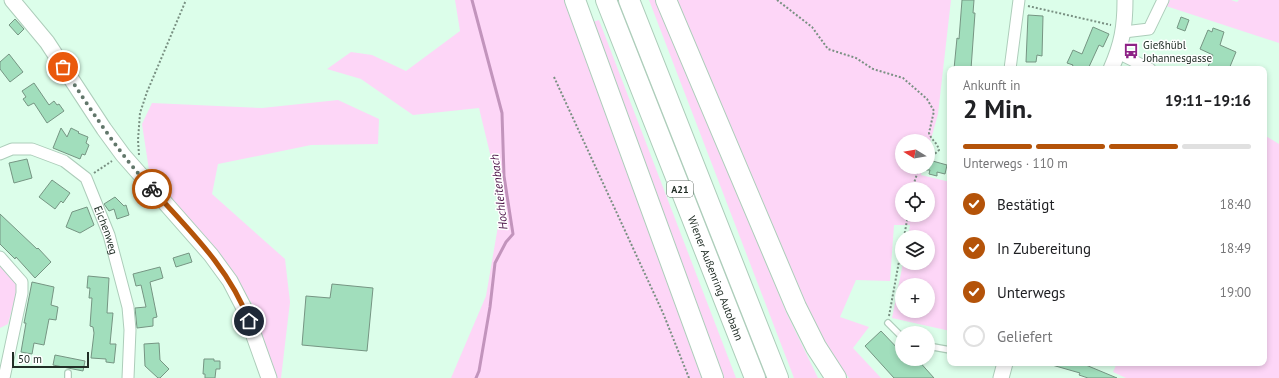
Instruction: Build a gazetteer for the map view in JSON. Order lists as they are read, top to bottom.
{
  "streets": {
    "highway": ["A21", "Wiener Außenring Autobahn"],
    "street": ["Eichenweg"]
  },
  "water": ["Hochleitenbach"],
  "places": {
    "bus stop": ["Gießhübl Johannesgasse"]
  },
  "scale_bar": "50 m",
  "north": "left",
  "page": {
    "heading": ["2 Min.", "Ankunft in", "19:11–19:16"],
    "map_buttons": ["+", "−"],
    "bar": "Unterwegs · 110 m",
    "list": [
      ["Bestätigt", "18:40"],
      ["In Zubereitung", "18:49"],
      ["Unterwegs", "19:00"],
      "Geliefert"
    ],
    "scale": "50 m"
  }
}
